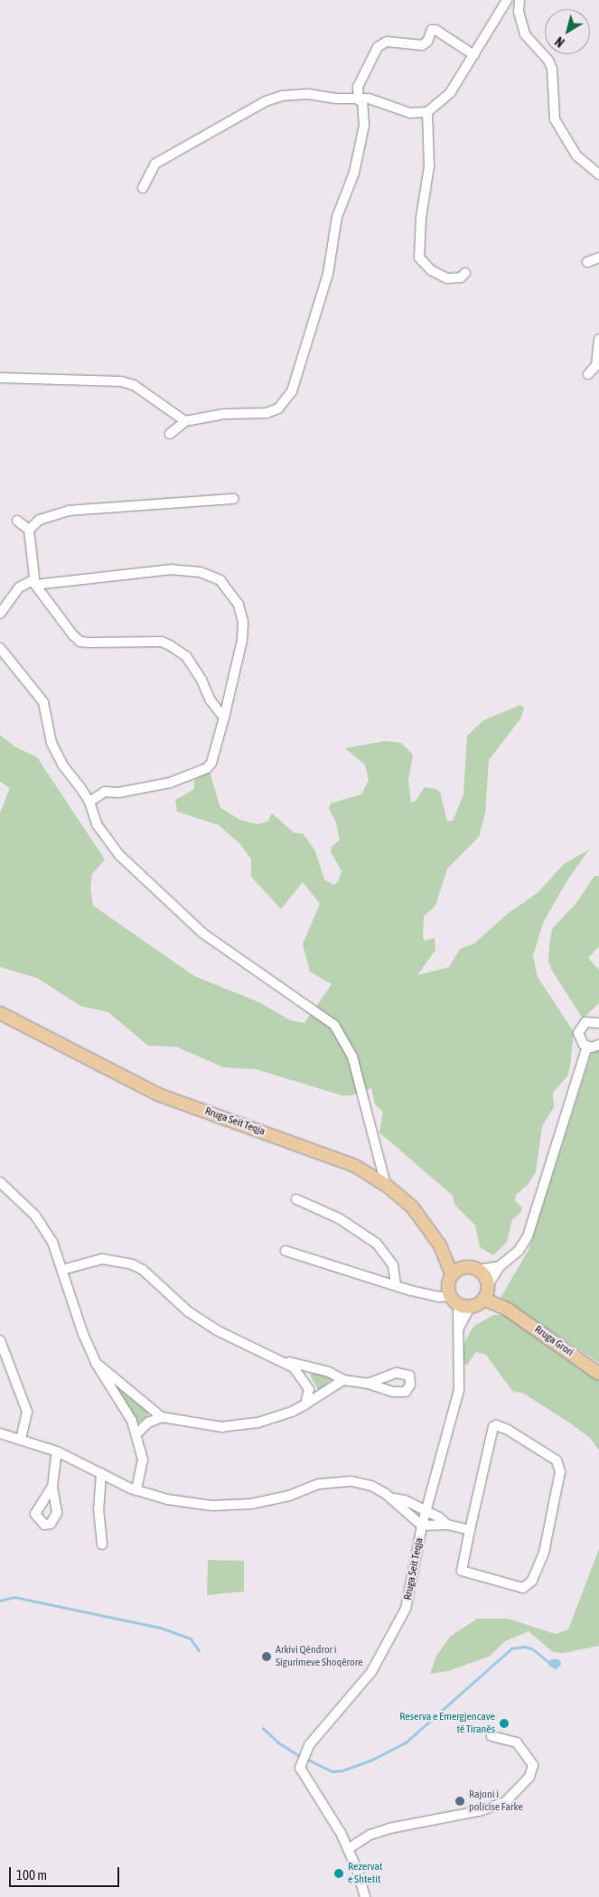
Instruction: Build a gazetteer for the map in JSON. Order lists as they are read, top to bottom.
{
  "streets": {
    "main road": ["Rruga Seit Teqja", "Rruga Grori"]
  },
  "crossings": [
    ["Rruga Seit Teqja", "Rruga Grori"]
  ],
  "places": [
    "Arkivi Qëndror i Sigurimeve Shoqërore",
    "Reserva e Emergjencave të Tiranës",
    "Rajoni i policise Farke",
    "Rezervat e Shtetit"
  ],
  "scale_bar": "100 m",
  "north": "bottom left"
}
